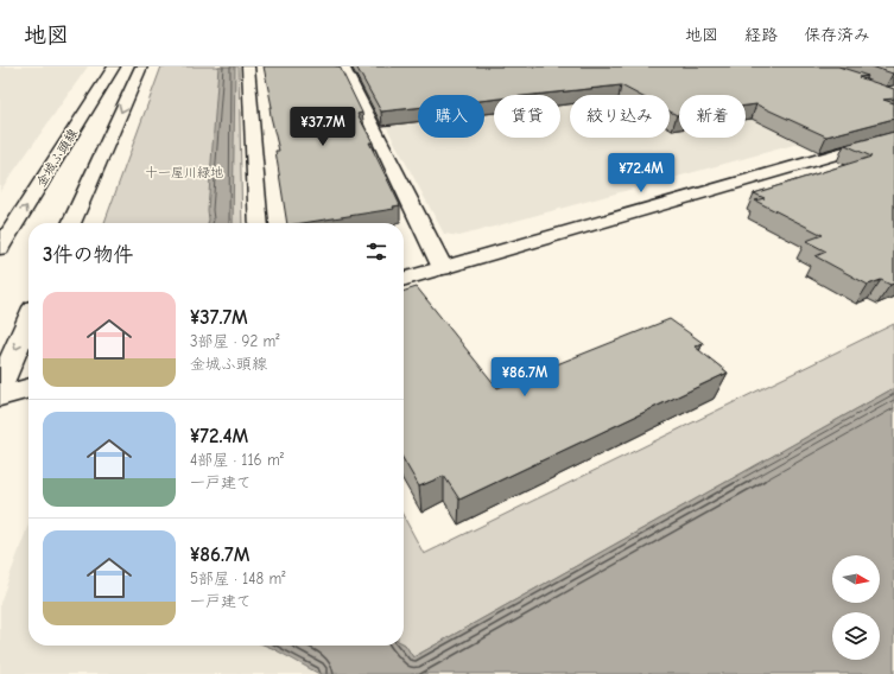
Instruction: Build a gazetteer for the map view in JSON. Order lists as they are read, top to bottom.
{
  "streets": {
    "street": ["金城ふ頭線"]
  },
  "parks": ["十一屋川緑地"],
  "north": "right",
  "page": {
    "header": "地図",
    "nav": ["地図", "経路", "保存済み"],
    "chip": [
      "購入",
      "賃貸",
      "絞り込み",
      "新着"
    ],
    "price": ["¥37.7M", "¥72.4M", "¥86.7M"],
    "heading": "3件の物件",
    "list": [
      {
        "name": "¥37.7M",
        "note": "3部屋 · 92 m² · 金城ふ頭線"
      },
      {
        "name": "¥72.4M",
        "note": "4部屋 · 116 m² · 一戸建て"
      },
      {
        "name": "¥86.7M",
        "note": "5部屋 · 148 m² · 一戸建て"
      }
    ]
  }
}
